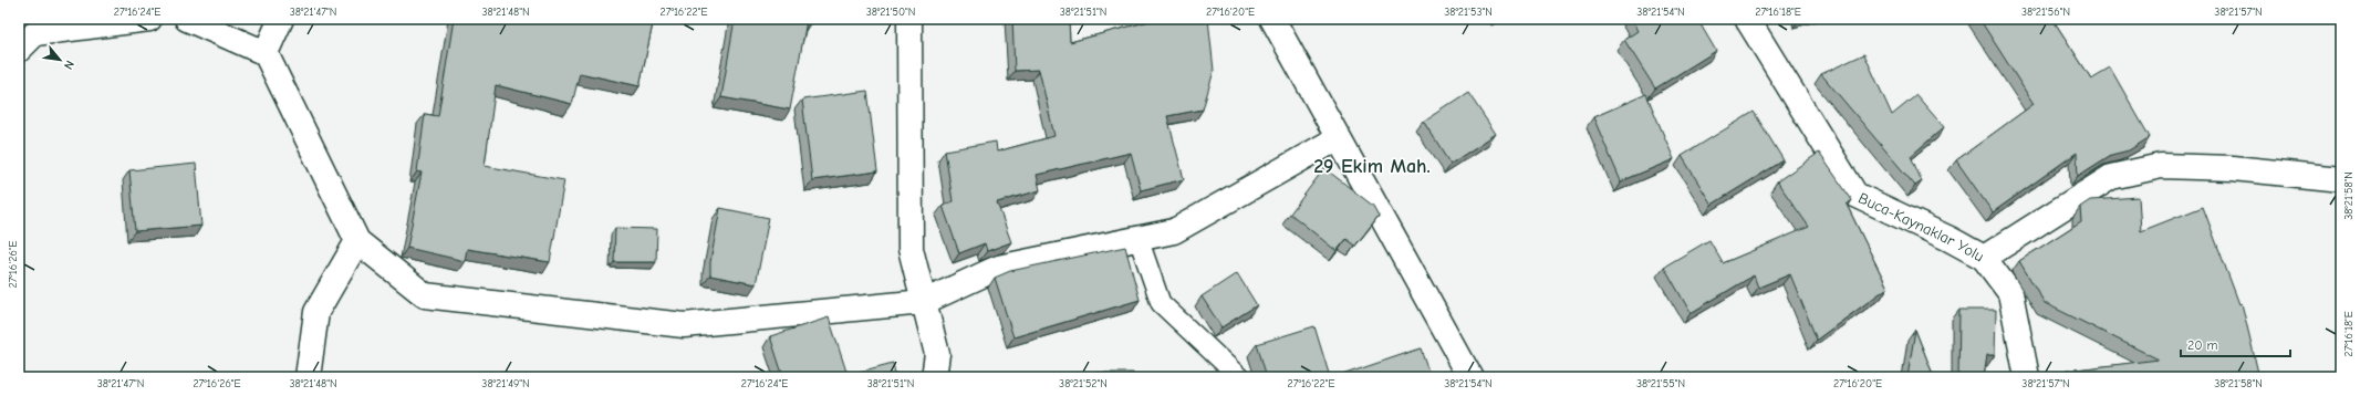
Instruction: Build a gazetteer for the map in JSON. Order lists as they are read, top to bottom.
{
  "streets": {
    "street": ["Buca-Kaynaklar Yolu"]
  },
  "districts": ["29 Ekim Mah."],
  "scale_bar": "20 m",
  "north": "bottom right",
  "coordinates": [
    "27°16'24\"E",
    "38°21'47\"N",
    "38°21'48\"N",
    "27°16'22\"E",
    "38°21'50\"N",
    "38°21'51\"N",
    "27°16'20\"E",
    "38°21'53\"N",
    "38°21'54\"N",
    "27°16'18\"E",
    "38°21'56\"N",
    "38°21'57\"N",
    "38°21'58\"N",
    "27°16'26\"E",
    "38°21'49\"N",
    "38°21'52\"N",
    "38°21'55\"N"
  ]
}
